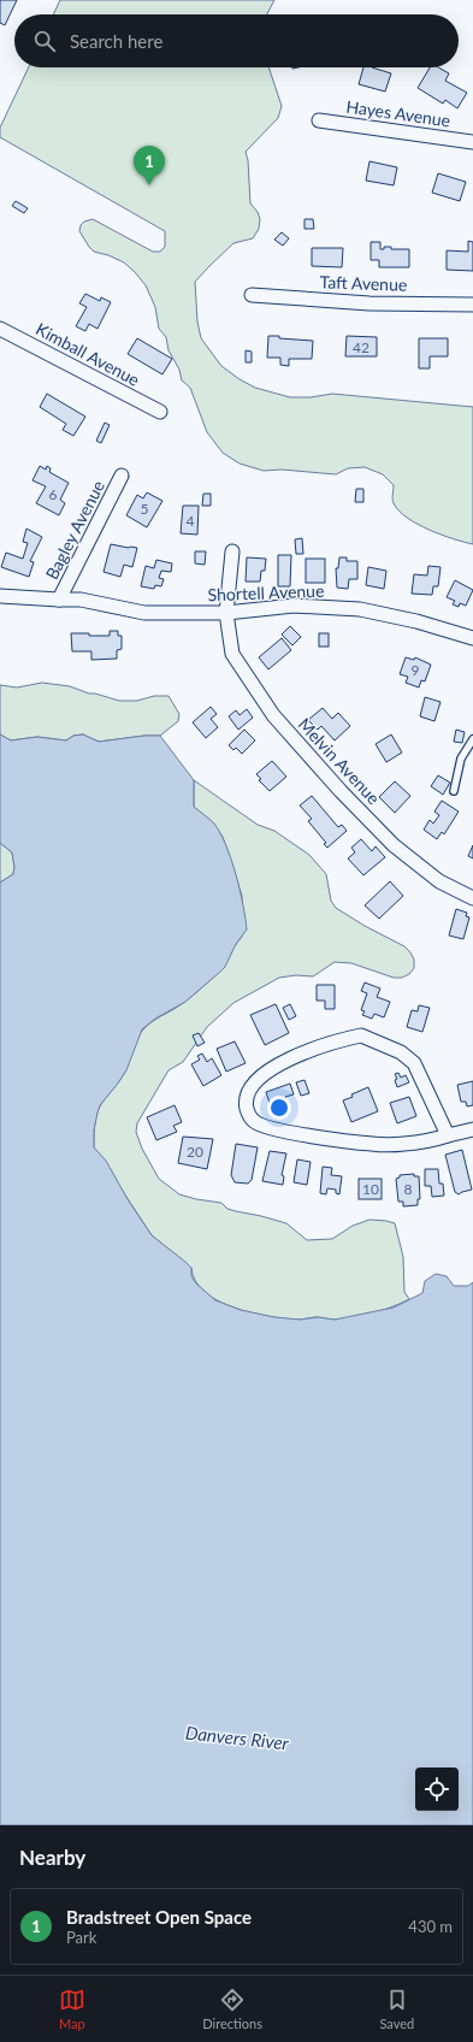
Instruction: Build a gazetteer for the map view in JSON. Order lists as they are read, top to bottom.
{
  "streets": {
    "street": [
      "Hayes Avenue",
      "Taft Avenue",
      "Kimball Avenue",
      "Bagley Avenue",
      "Shortell Avenue",
      "Melvin Avenue"
    ]
  },
  "crossings": [
    ["Bagley Avenue", "Shortell Avenue"],
    ["Shortell Avenue", "Melvin Avenue"]
  ],
  "water": ["Danvers River"],
  "house_numbers": [
    "42",
    "6",
    "5",
    "4",
    "9",
    "20",
    "10",
    "8"
  ],
  "page": {
    "search": "Search here",
    "pins": "1",
    "heading": "Nearby",
    "list": [
      {
        "mark": "1",
        "name": "Bradstreet Open Space",
        "note": "Park",
        "value": "430 m"
      }
    ],
    "nav": ["Map", "Directions", "Saved"]
  }
}
